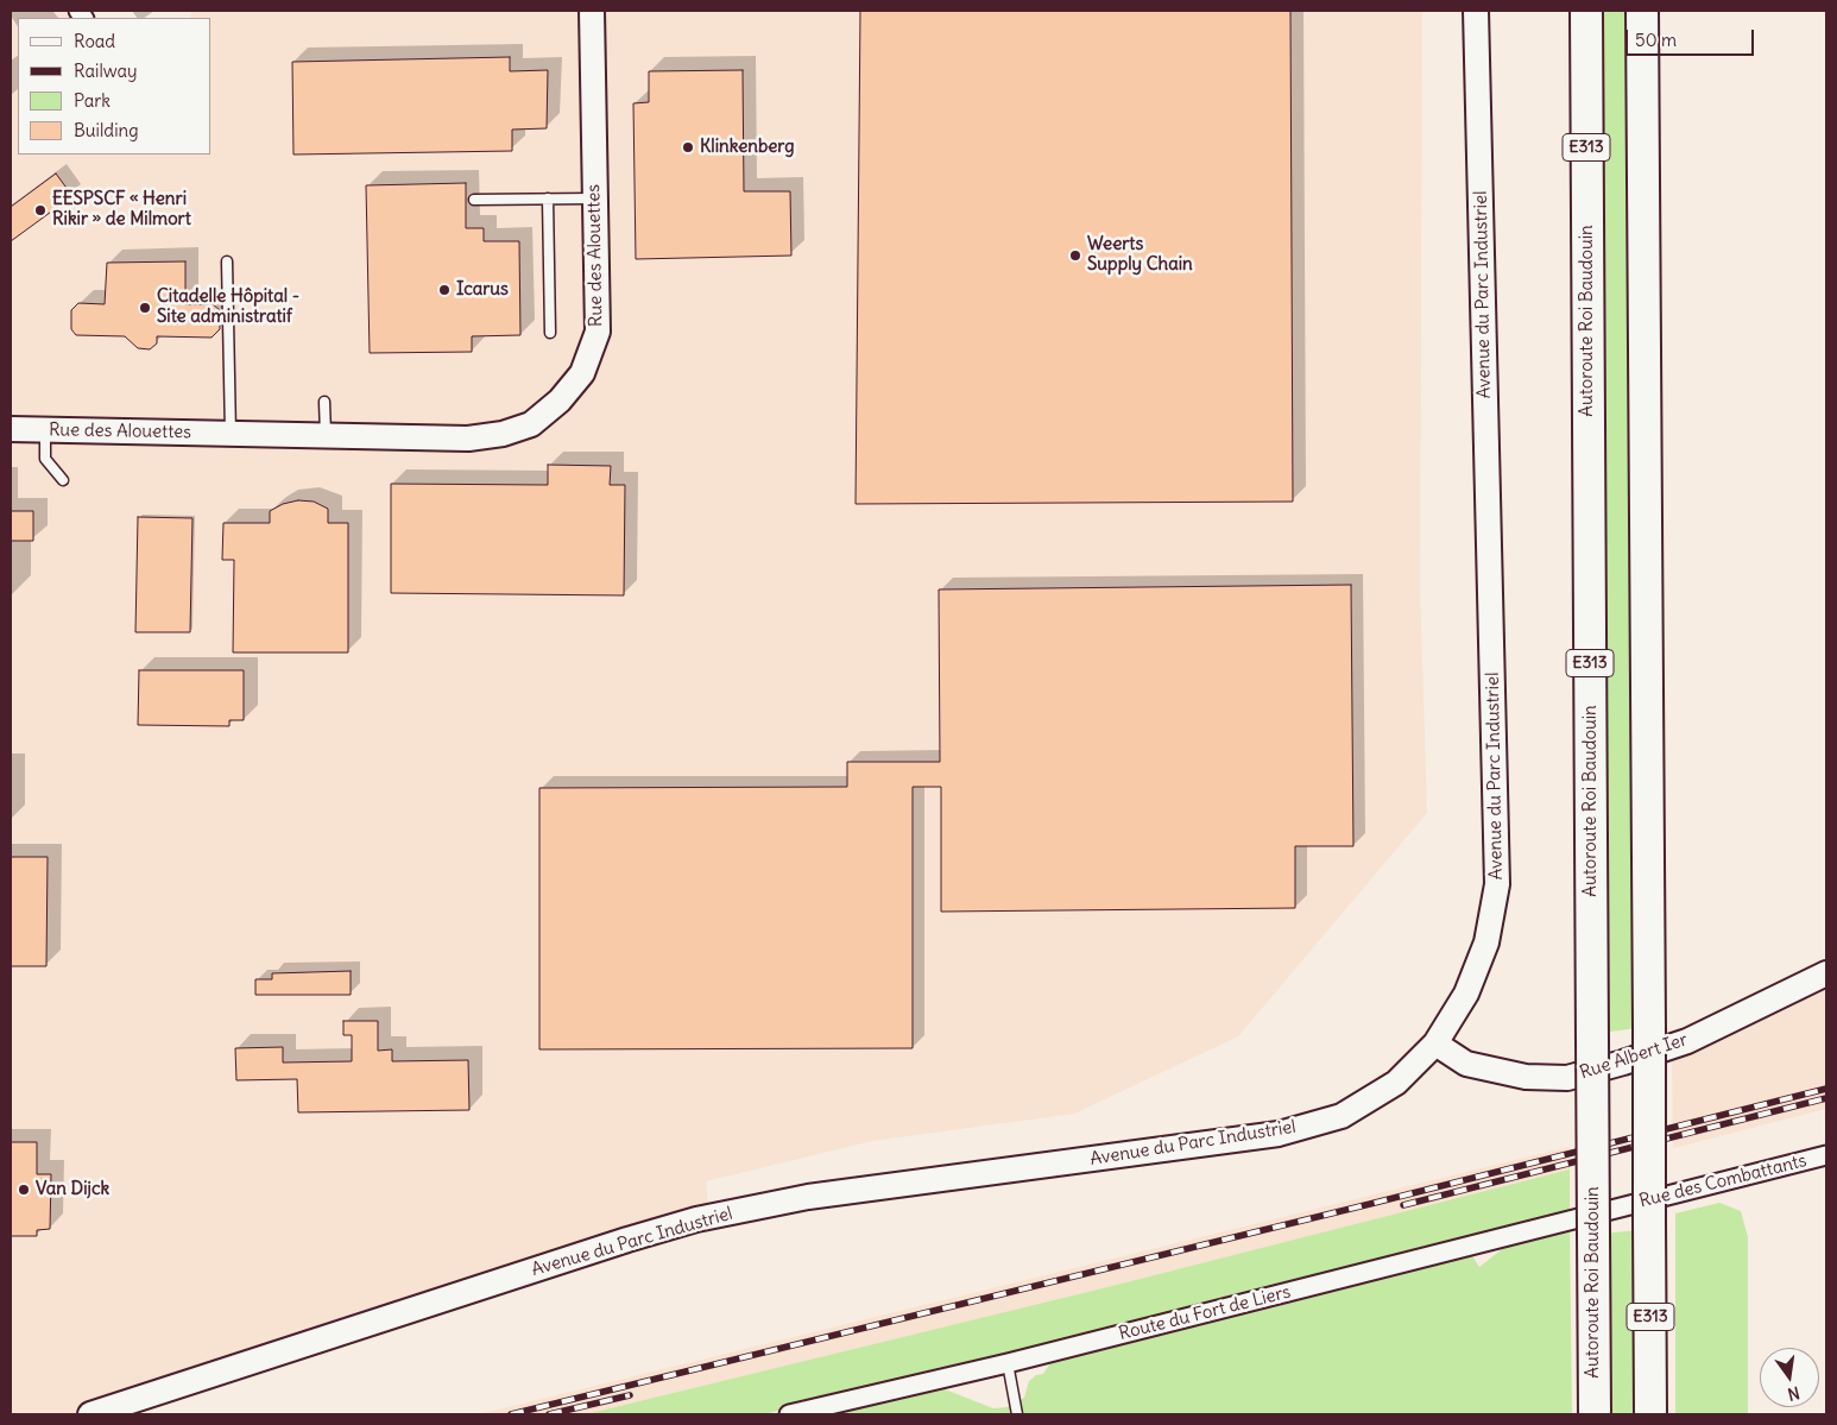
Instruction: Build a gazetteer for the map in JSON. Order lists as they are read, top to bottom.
{
  "streets": {
    "highway": ["E313", "Autoroute Roi Baudouin"],
    "street": [
      "Rue des Alouettes",
      "Avenue du Parc Industriel",
      "Rue Albert Ier",
      "Rue des Combattants",
      "Route du Fort de Liers"
    ]
  },
  "crossings": [
    ["Avenue du Parc Industriel", "Rue Albert Ier"],
    ["Rue des Combattants", "Route du Fort de Liers"]
  ],
  "places": [
    "Klinkenberg",
    "EESPSCF « Henri Rikir » de Milmort",
    "Weerts Supply Chain",
    "Icarus",
    "Citadelle Hôpital - Site administratif",
    "Van Dijck"
  ],
  "legend": [
    "Road",
    "Railway",
    "Park",
    "Building"
  ],
  "scale_bar": "50 m",
  "north": "bottom"
}
